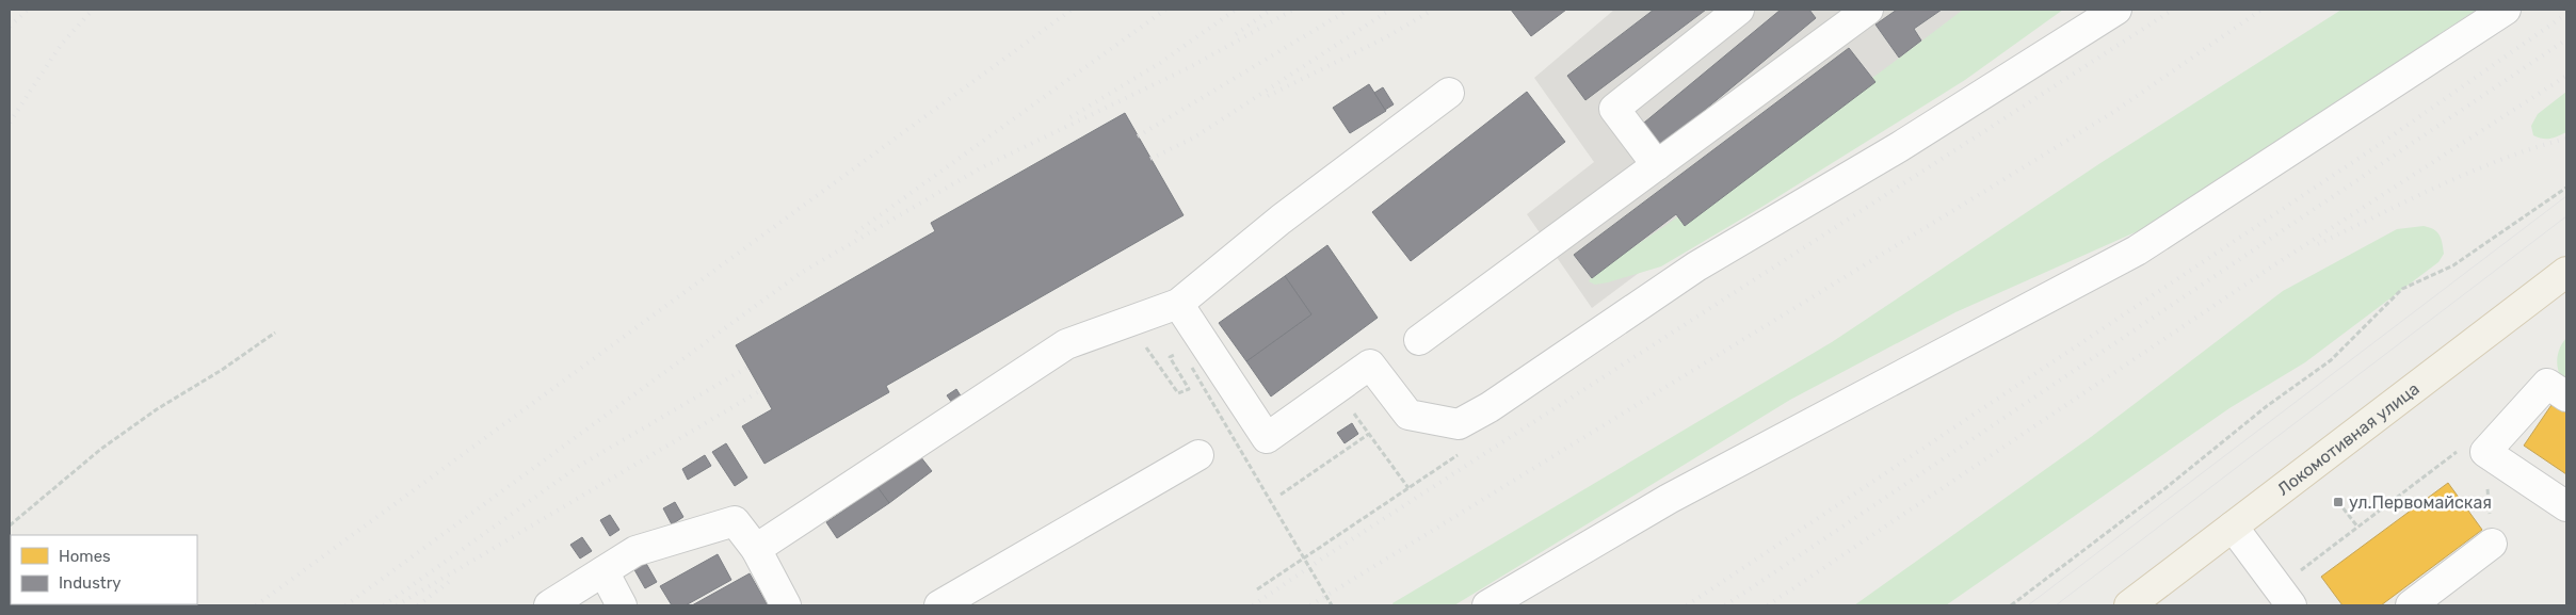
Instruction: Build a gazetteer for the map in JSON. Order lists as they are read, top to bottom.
{
  "streets": {
    "main road": ["Локомотивная улица"]
  },
  "places": {
    "transit": ["ул.Первомайская"]
  },
  "legend": ["Homes", "Industry"]
}
